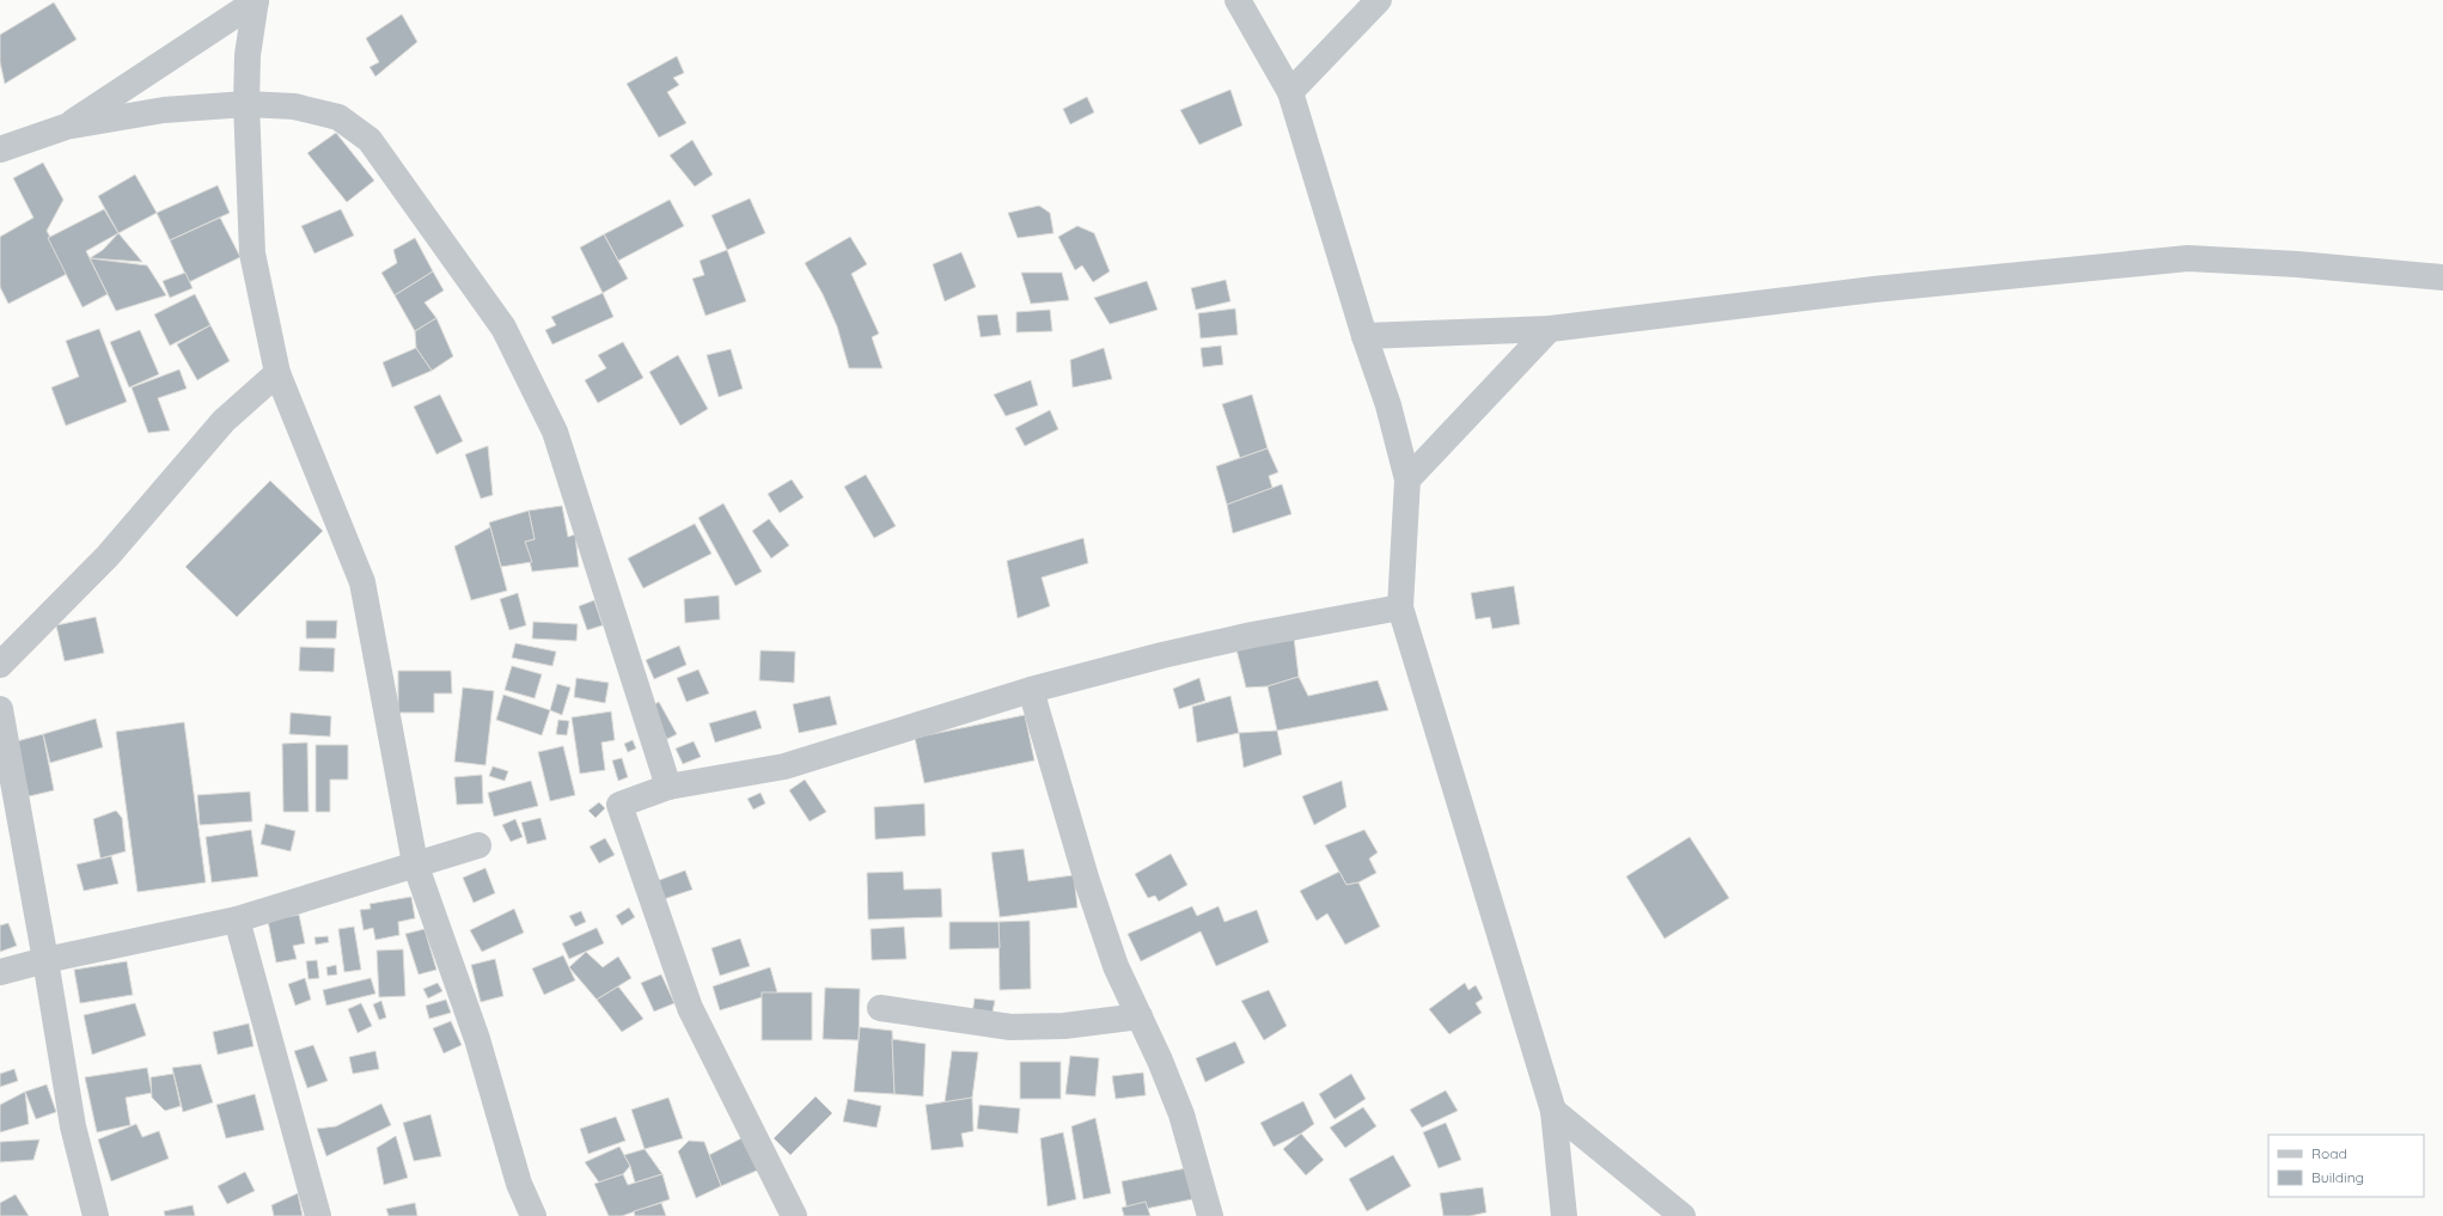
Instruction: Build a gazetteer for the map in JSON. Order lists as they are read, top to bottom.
{
  "legend": ["Road", "Building"]
}
